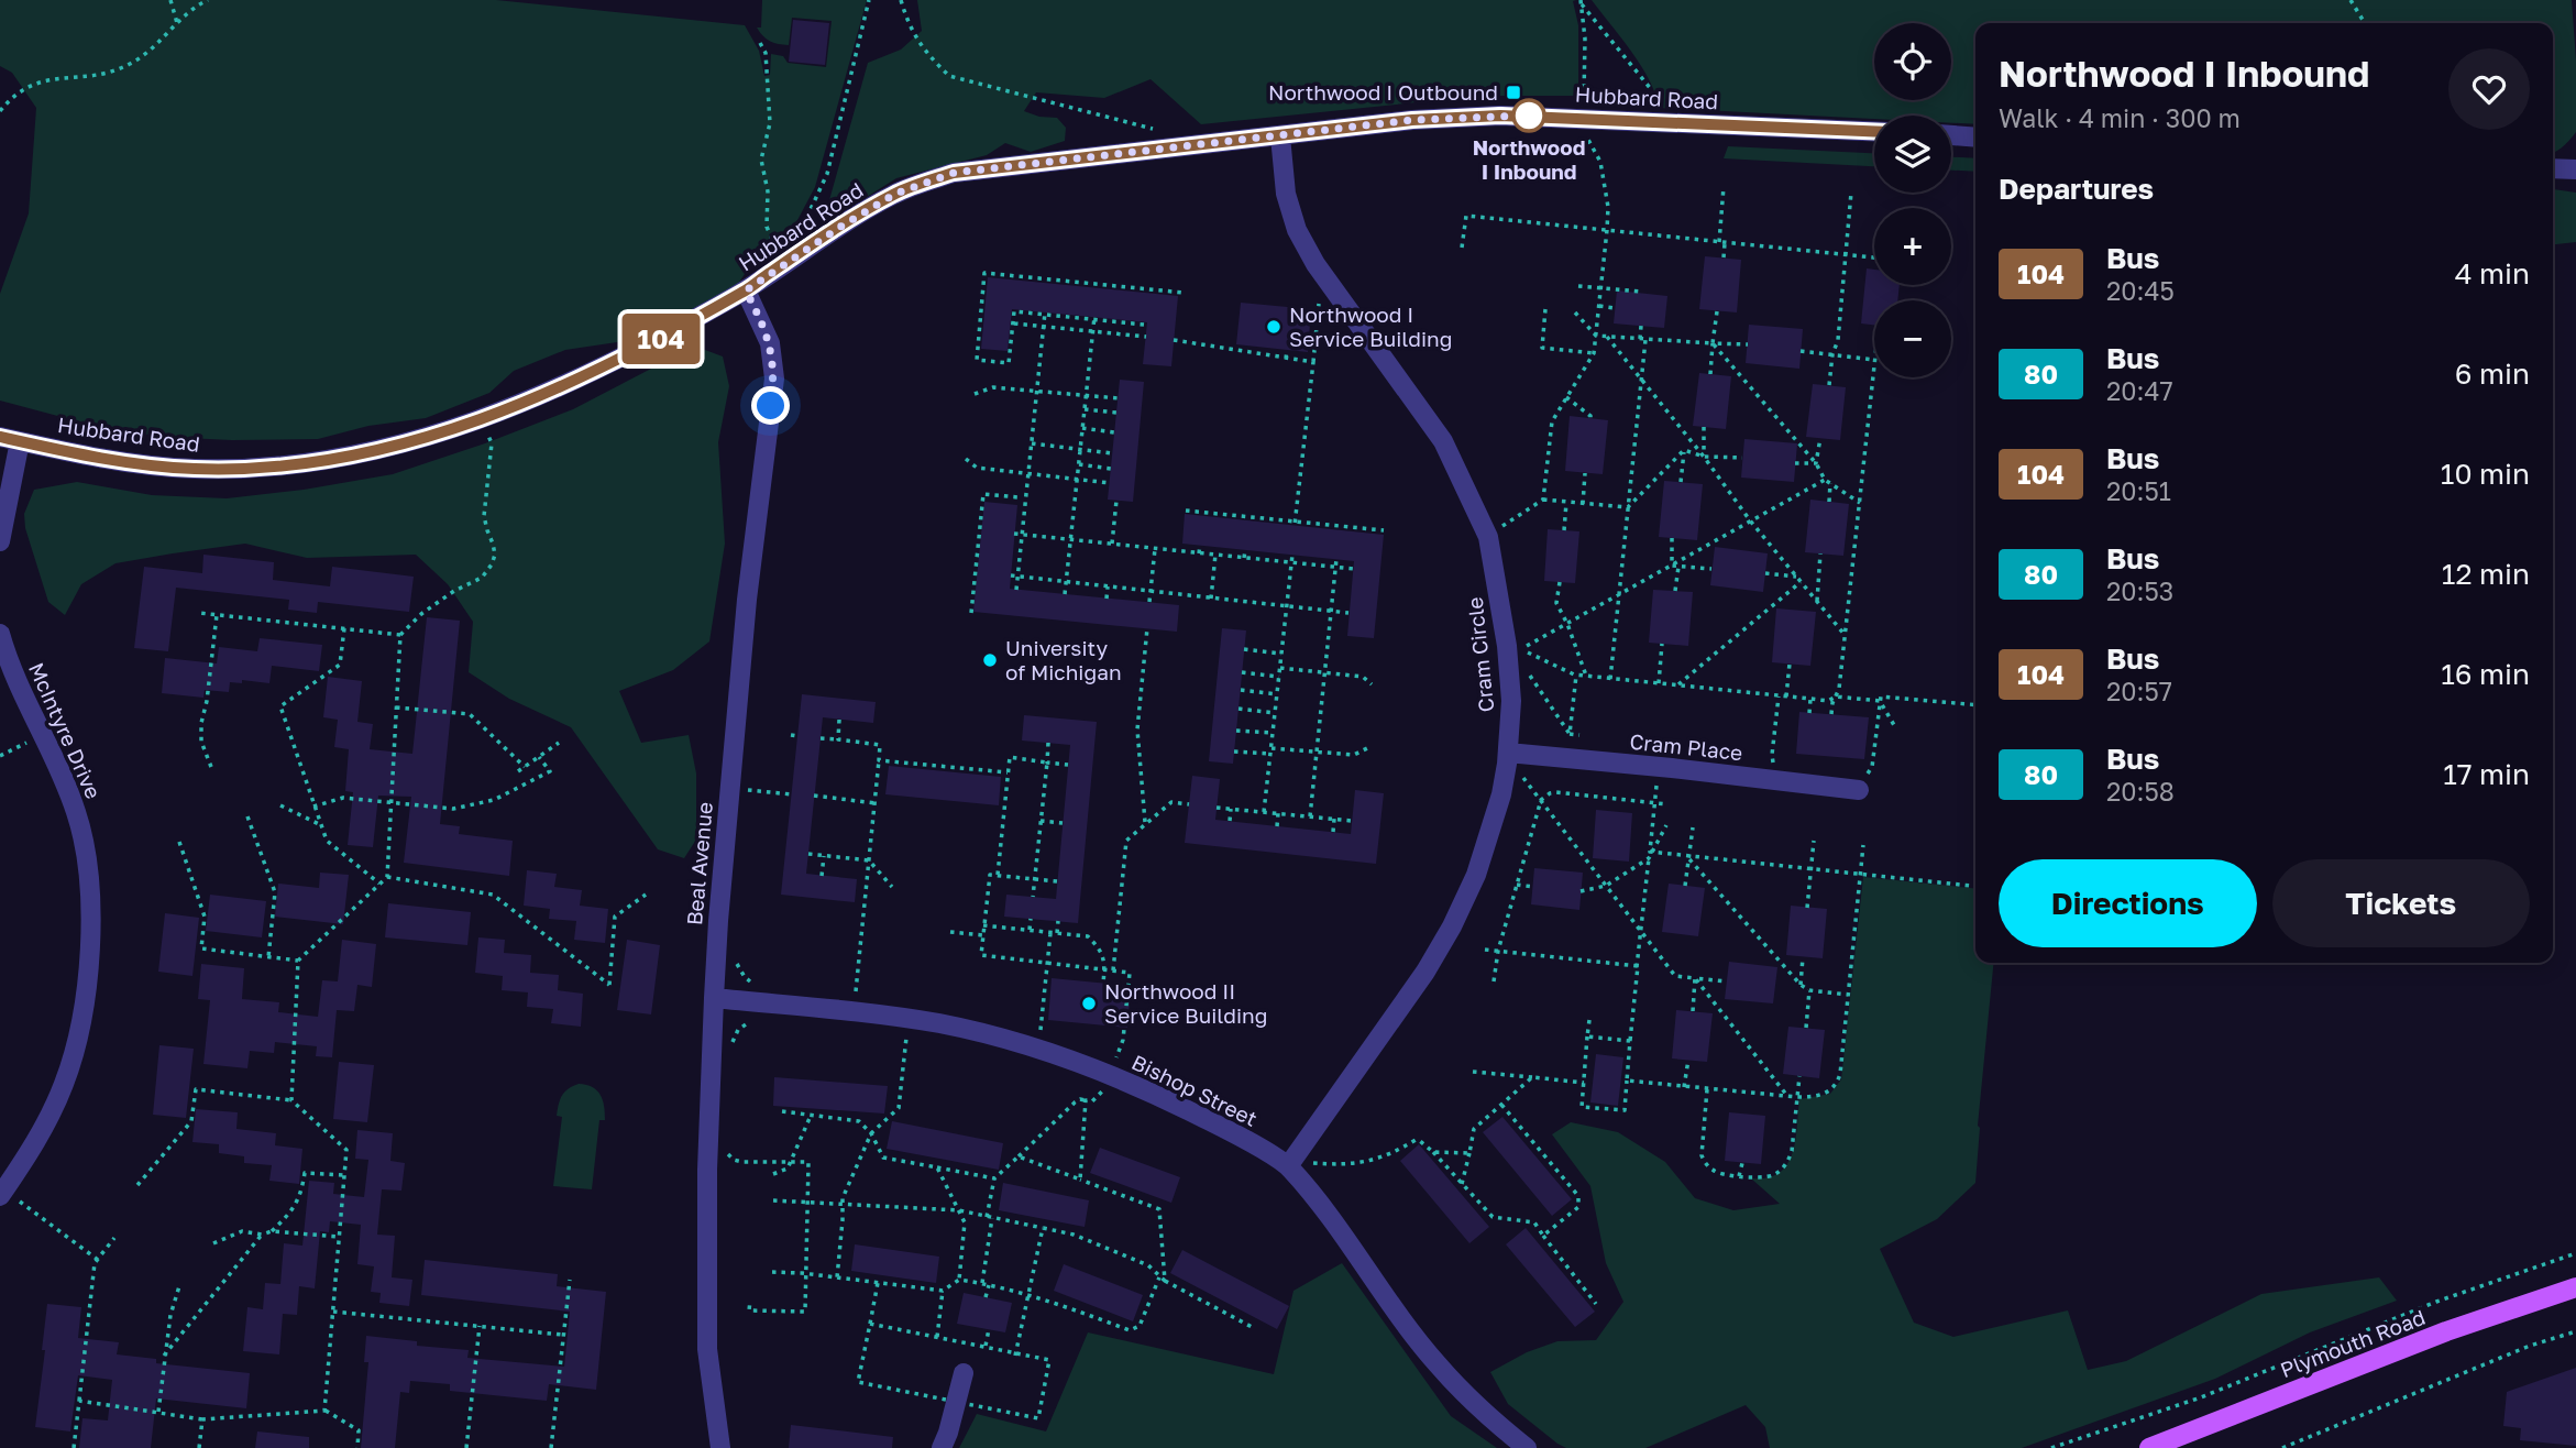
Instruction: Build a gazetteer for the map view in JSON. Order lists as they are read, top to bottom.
{
  "streets": {
    "main road": ["Plymouth Road"],
    "street": [
      "Hubbard Road",
      "Cram Circle",
      "McIntyre Drive",
      "Cram Place",
      "Beal Avenue",
      "Bishop Street"
    ]
  },
  "crossings": [
    ["Hubbard Road", "Cram Circle"],
    ["Hubbard Road", "Beal Avenue"],
    ["Cram Circle", "Cram Place"],
    ["Cram Circle", "Bishop Street"],
    ["Beal Avenue", "Bishop Street"]
  ],
  "places": {
    "transit": ["Northwood I Outbound"],
    "other": [
      "Northwood I Inbound",
      "Northwood I Service Building",
      "University of Michigan",
      "Northwood II Service Building"
    ]
  },
  "lines": ["bus line 104"],
  "page": {
    "on_map": "104",
    "map_buttons": ["+", "−"],
    "heading": [
      ["Northwood I Inbound", "Walk · 4 min · 300 m"],
      "Departures"
    ],
    "list": [
      {
        "mark": "104",
        "name": "Bus",
        "note": "20:45",
        "value": "4 min"
      },
      {
        "mark": "80",
        "name": "Bus",
        "note": "20:47",
        "value": "6 min"
      },
      {
        "mark": "104",
        "name": "Bus",
        "note": "20:51",
        "value": "10 min"
      },
      {
        "mark": "80",
        "name": "Bus",
        "note": "20:53",
        "value": "12 min"
      },
      {
        "mark": "104",
        "name": "Bus",
        "note": "20:57",
        "value": "16 min"
      },
      {
        "mark": "80",
        "name": "Bus",
        "note": "20:58",
        "value": "17 min"
      }
    ],
    "buttons": ["Directions", "Tickets"]
  }
}
